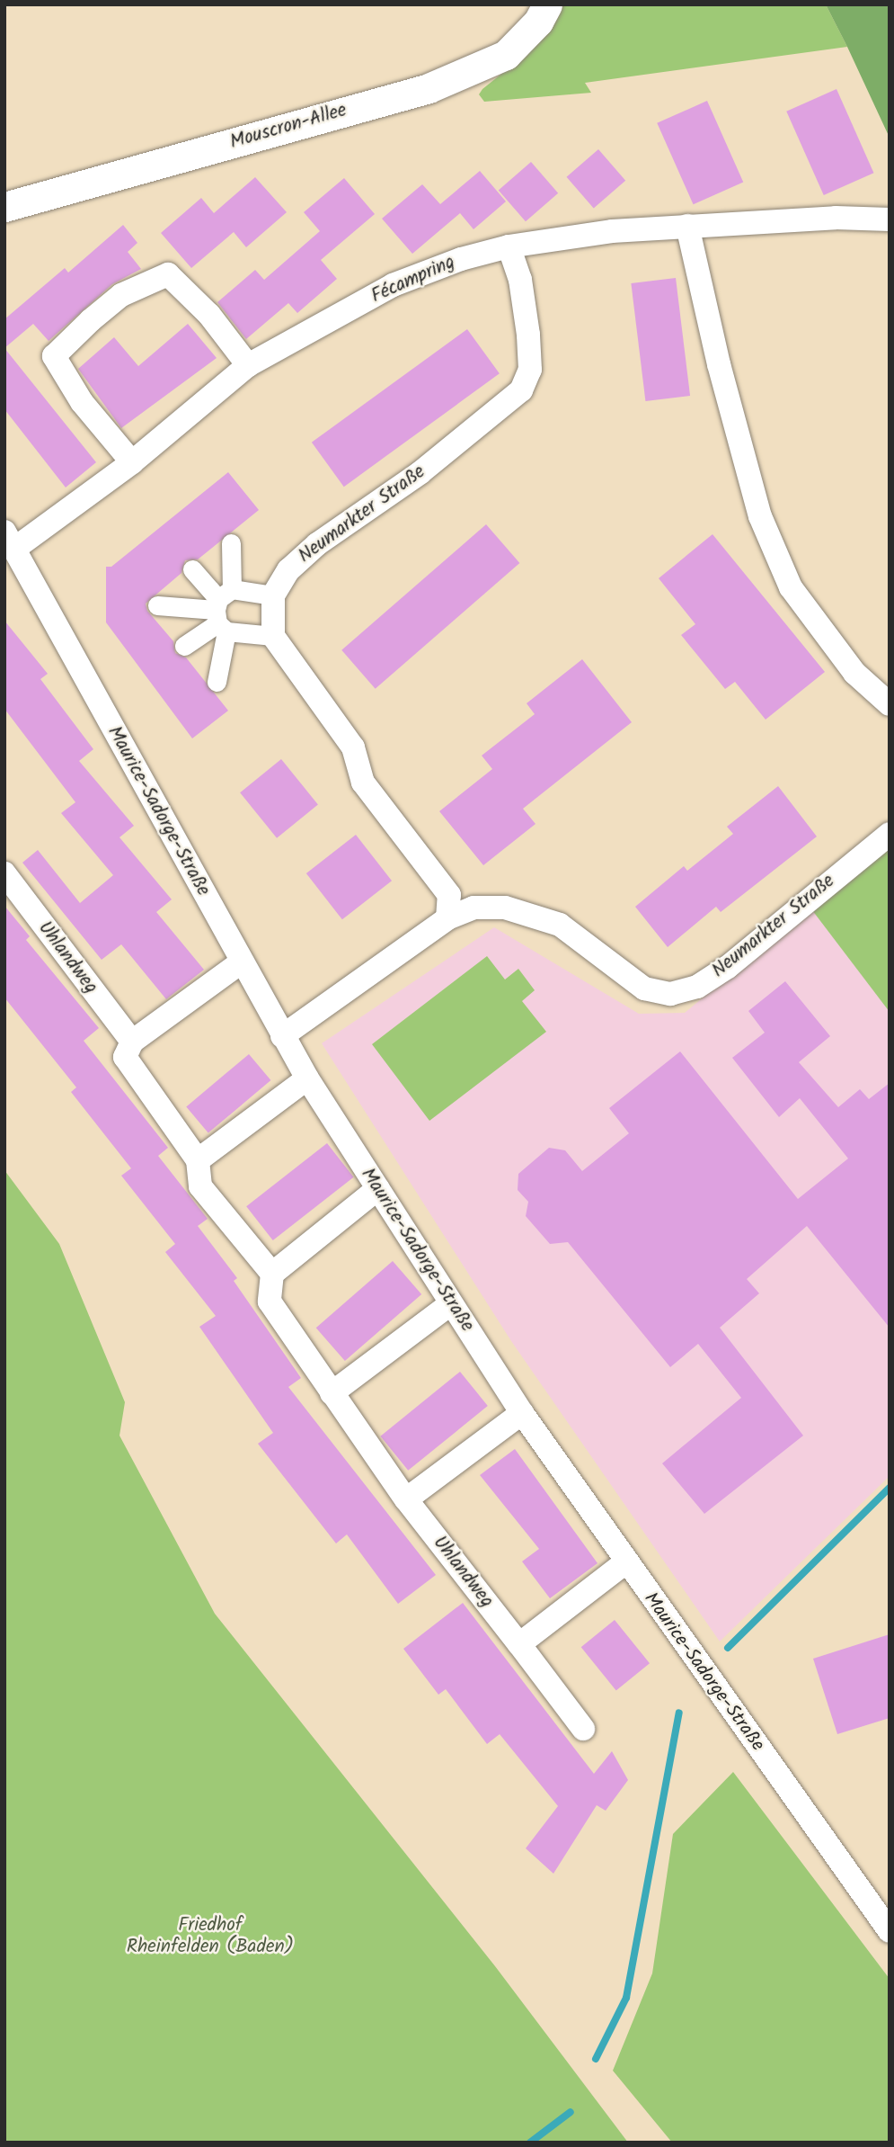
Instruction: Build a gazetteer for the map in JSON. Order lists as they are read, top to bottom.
{
  "streets": {
    "street": [
      "Mouscron-Allee",
      "Fécampring",
      "Neumarkter Straße",
      "Maurice-Sadorge-Straße",
      "Uhlandweg"
    ]
  },
  "crossings": [
    ["Fécampring", "Neumarkter Straße"],
    ["Fécampring", "Maurice-Sadorge-Straße"],
    ["Neumarkter Straße", "Maurice-Sadorge-Straße"]
  ],
  "parks": ["Friedhof Rheinfelden (Baden)"]
}
